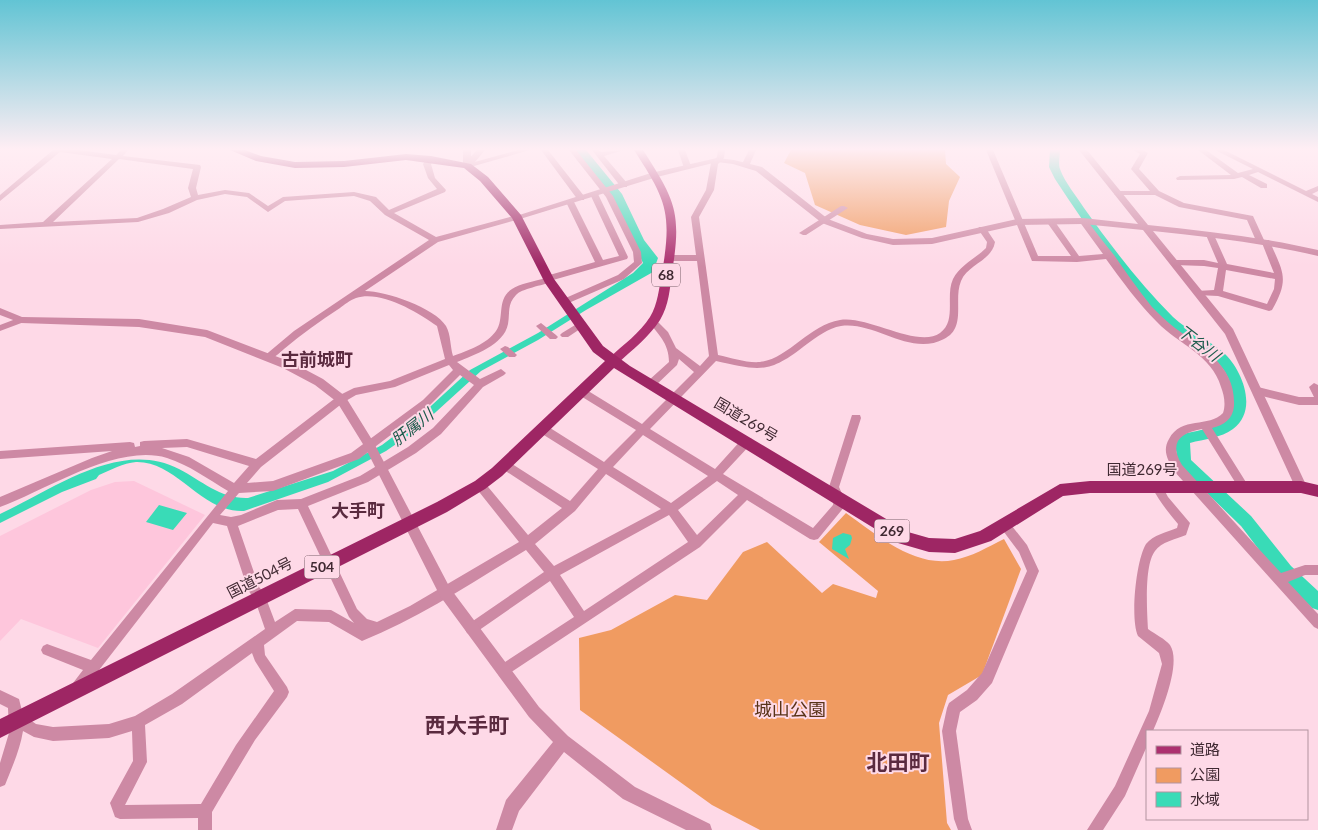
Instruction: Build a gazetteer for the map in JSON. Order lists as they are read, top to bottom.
{
  "streets": {
    "highway": [
      "国道269号",
      "269",
      "504",
      "国道504号"
    ],
    "main road": ["68"]
  },
  "crossings": [
    ["68", "国道269号"],
    ["68", "国道504号"],
    ["国道269号", "国道504号"]
  ],
  "districts": [
    "古前城町",
    "大手町",
    "西大手町",
    "北田町"
  ],
  "water": ["下谷川", "肝属川"],
  "parks": ["城山公園"],
  "legend": ["道路", "公園", "水域"]
}
